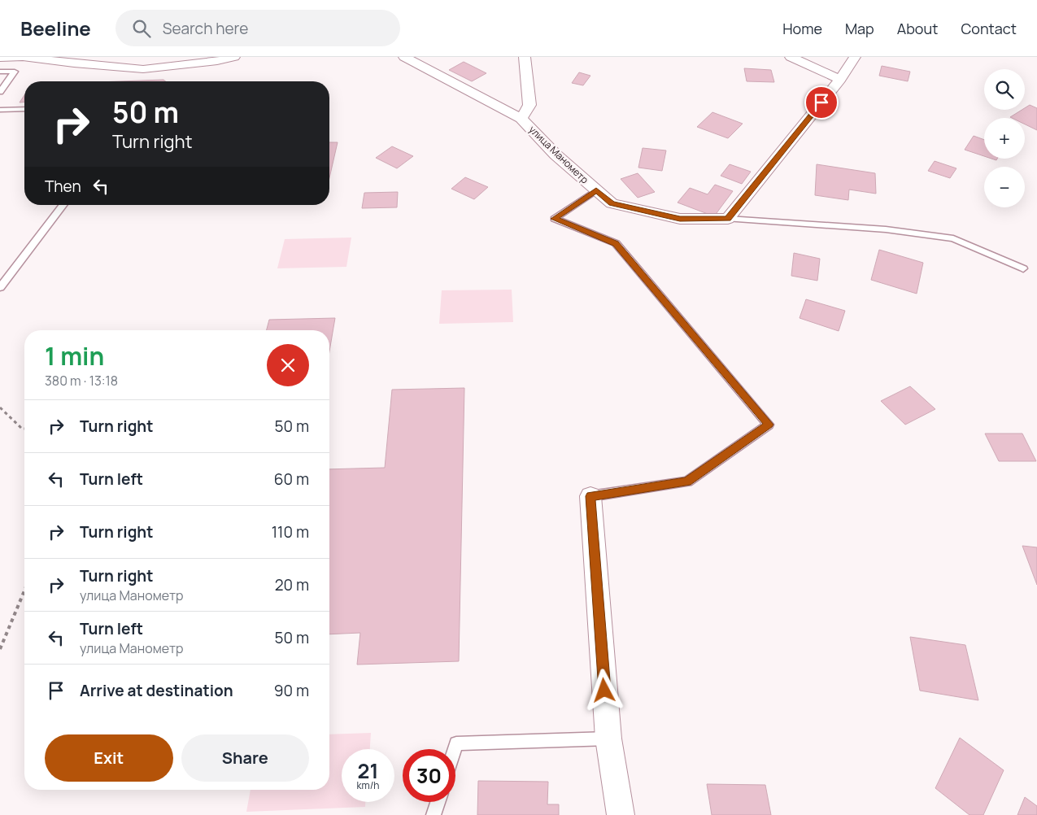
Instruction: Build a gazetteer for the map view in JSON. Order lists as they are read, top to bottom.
{
  "streets": {
    "street": ["улица Манометр"]
  },
  "page": {
    "header": "Beeline",
    "search": "Search here",
    "nav": [
      "Home",
      "Map",
      "About",
      "Contact"
    ],
    "map_buttons": ["+", "−"],
    "turn": ["50 m", "Turn right"],
    "then": "Then",
    "heading": ["1 min", "380 m · 13:18"],
    "list": [
      {
        "name": "Turn right",
        "value": "50 m"
      },
      {
        "name": "Turn left",
        "value": "60 m"
      },
      {
        "name": "Turn right",
        "value": "110 m"
      },
      {
        "name": "Turn right",
        "note": "улица Манометр",
        "value": "20 m"
      },
      {
        "name": "Turn left",
        "note": "улица Манометр",
        "value": "50 m"
      },
      {
        "name": "Arrive at destination",
        "value": "90 m"
      }
    ],
    "buttons": ["Exit", "Share"],
    "speed": "21 km/h",
    "limit": "30"
  }
}
